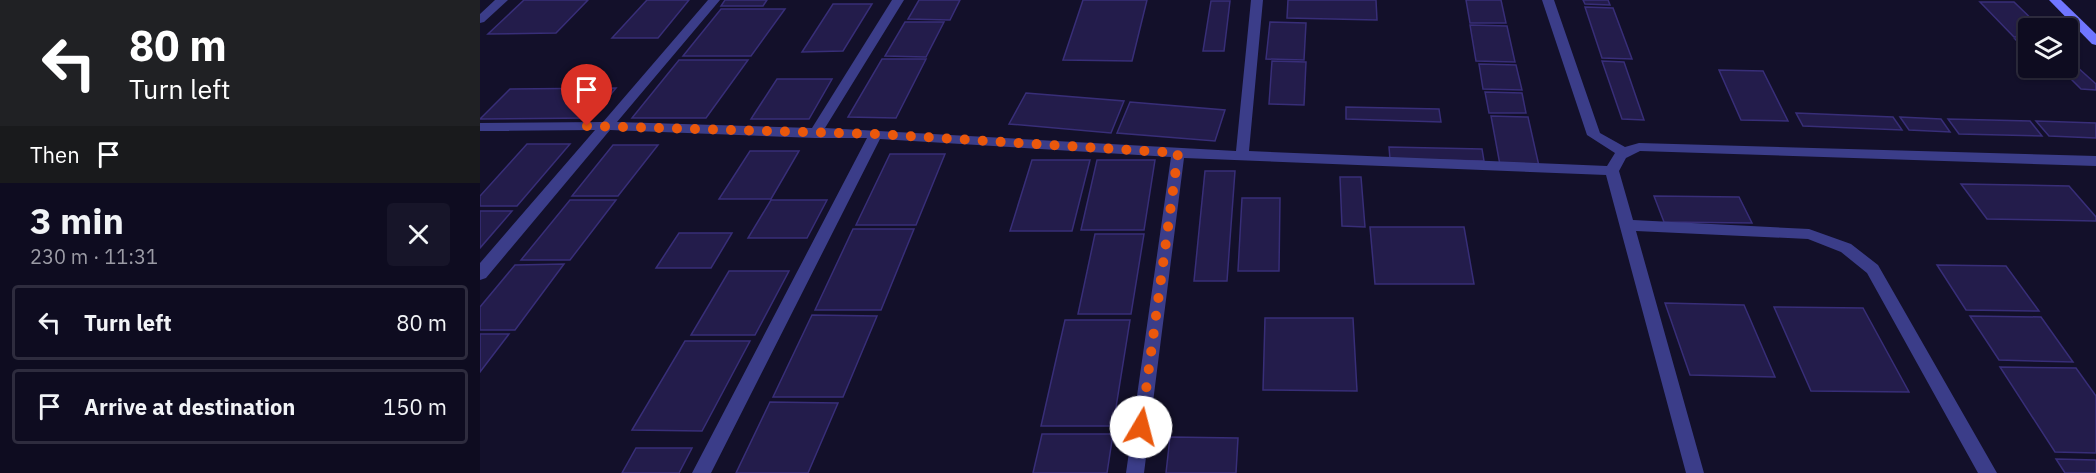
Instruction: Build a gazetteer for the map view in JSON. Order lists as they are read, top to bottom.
{
  "page": {
    "turn": ["80 m", "Turn left"],
    "then": "Then",
    "heading": ["3 min", "230 m · 11:31"],
    "list": [
      {
        "name": "Turn left",
        "value": "80 m"
      },
      {
        "name": "Arrive at destination",
        "value": "150 m"
      }
    ]
  }
}
